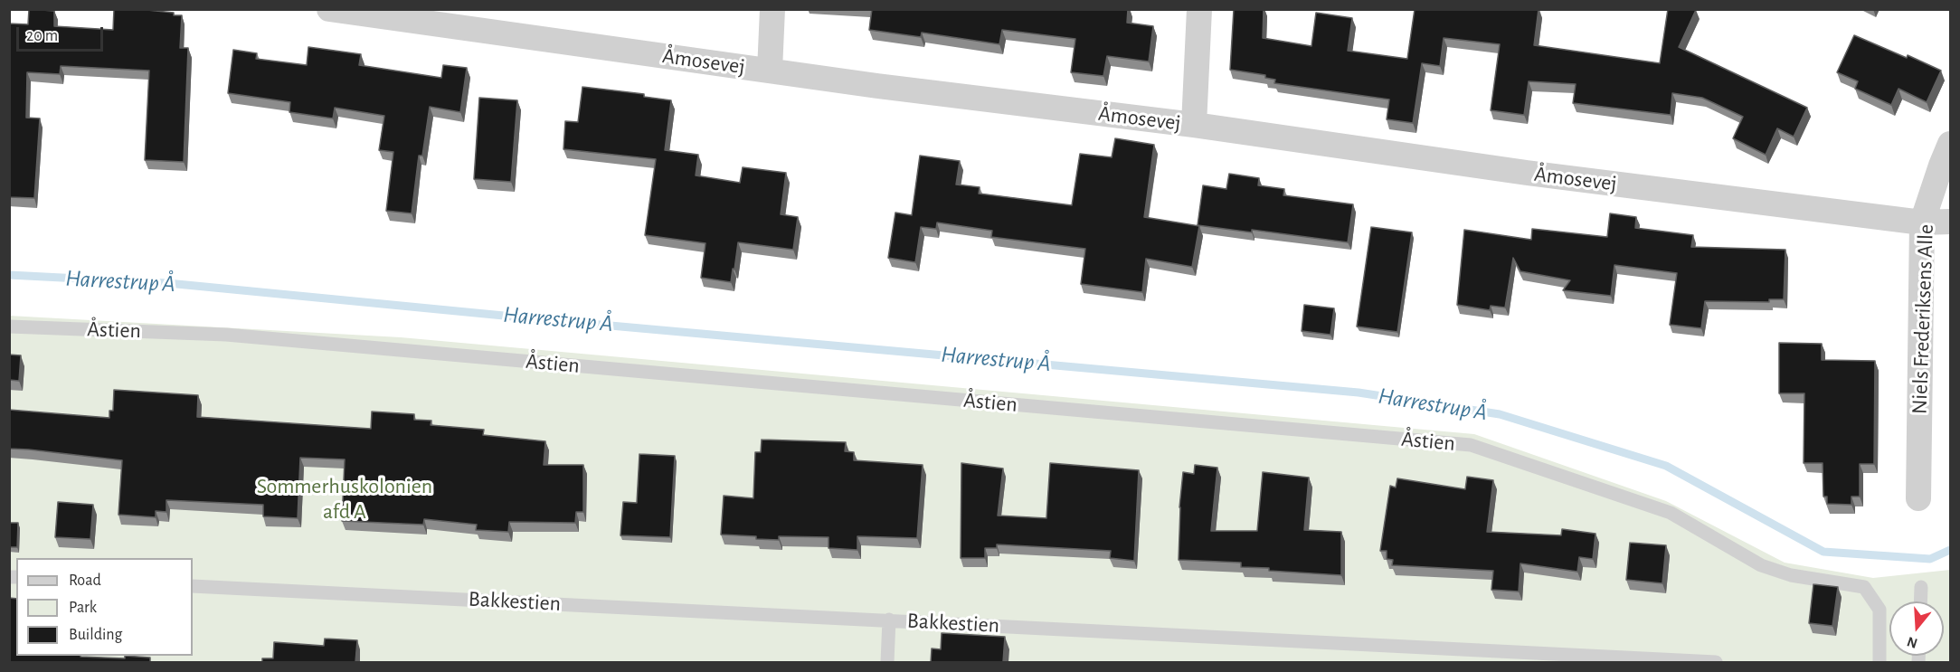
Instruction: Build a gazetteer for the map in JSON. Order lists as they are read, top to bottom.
{
  "streets": {
    "street": ["Åmosevej", "Niels Frederiksens Alle"],
    "lane": ["Åstien", "Bakkestien"]
  },
  "crossings": [
    ["Åmosevej", "Niels Frederiksens Alle"]
  ],
  "water": ["Harrestrup Å"],
  "parks": ["Sommerhuskolonien afd A"],
  "legend": ["Road", "Park", "Building"],
  "scale_bar": "20 m",
  "north": "bottom"
}
